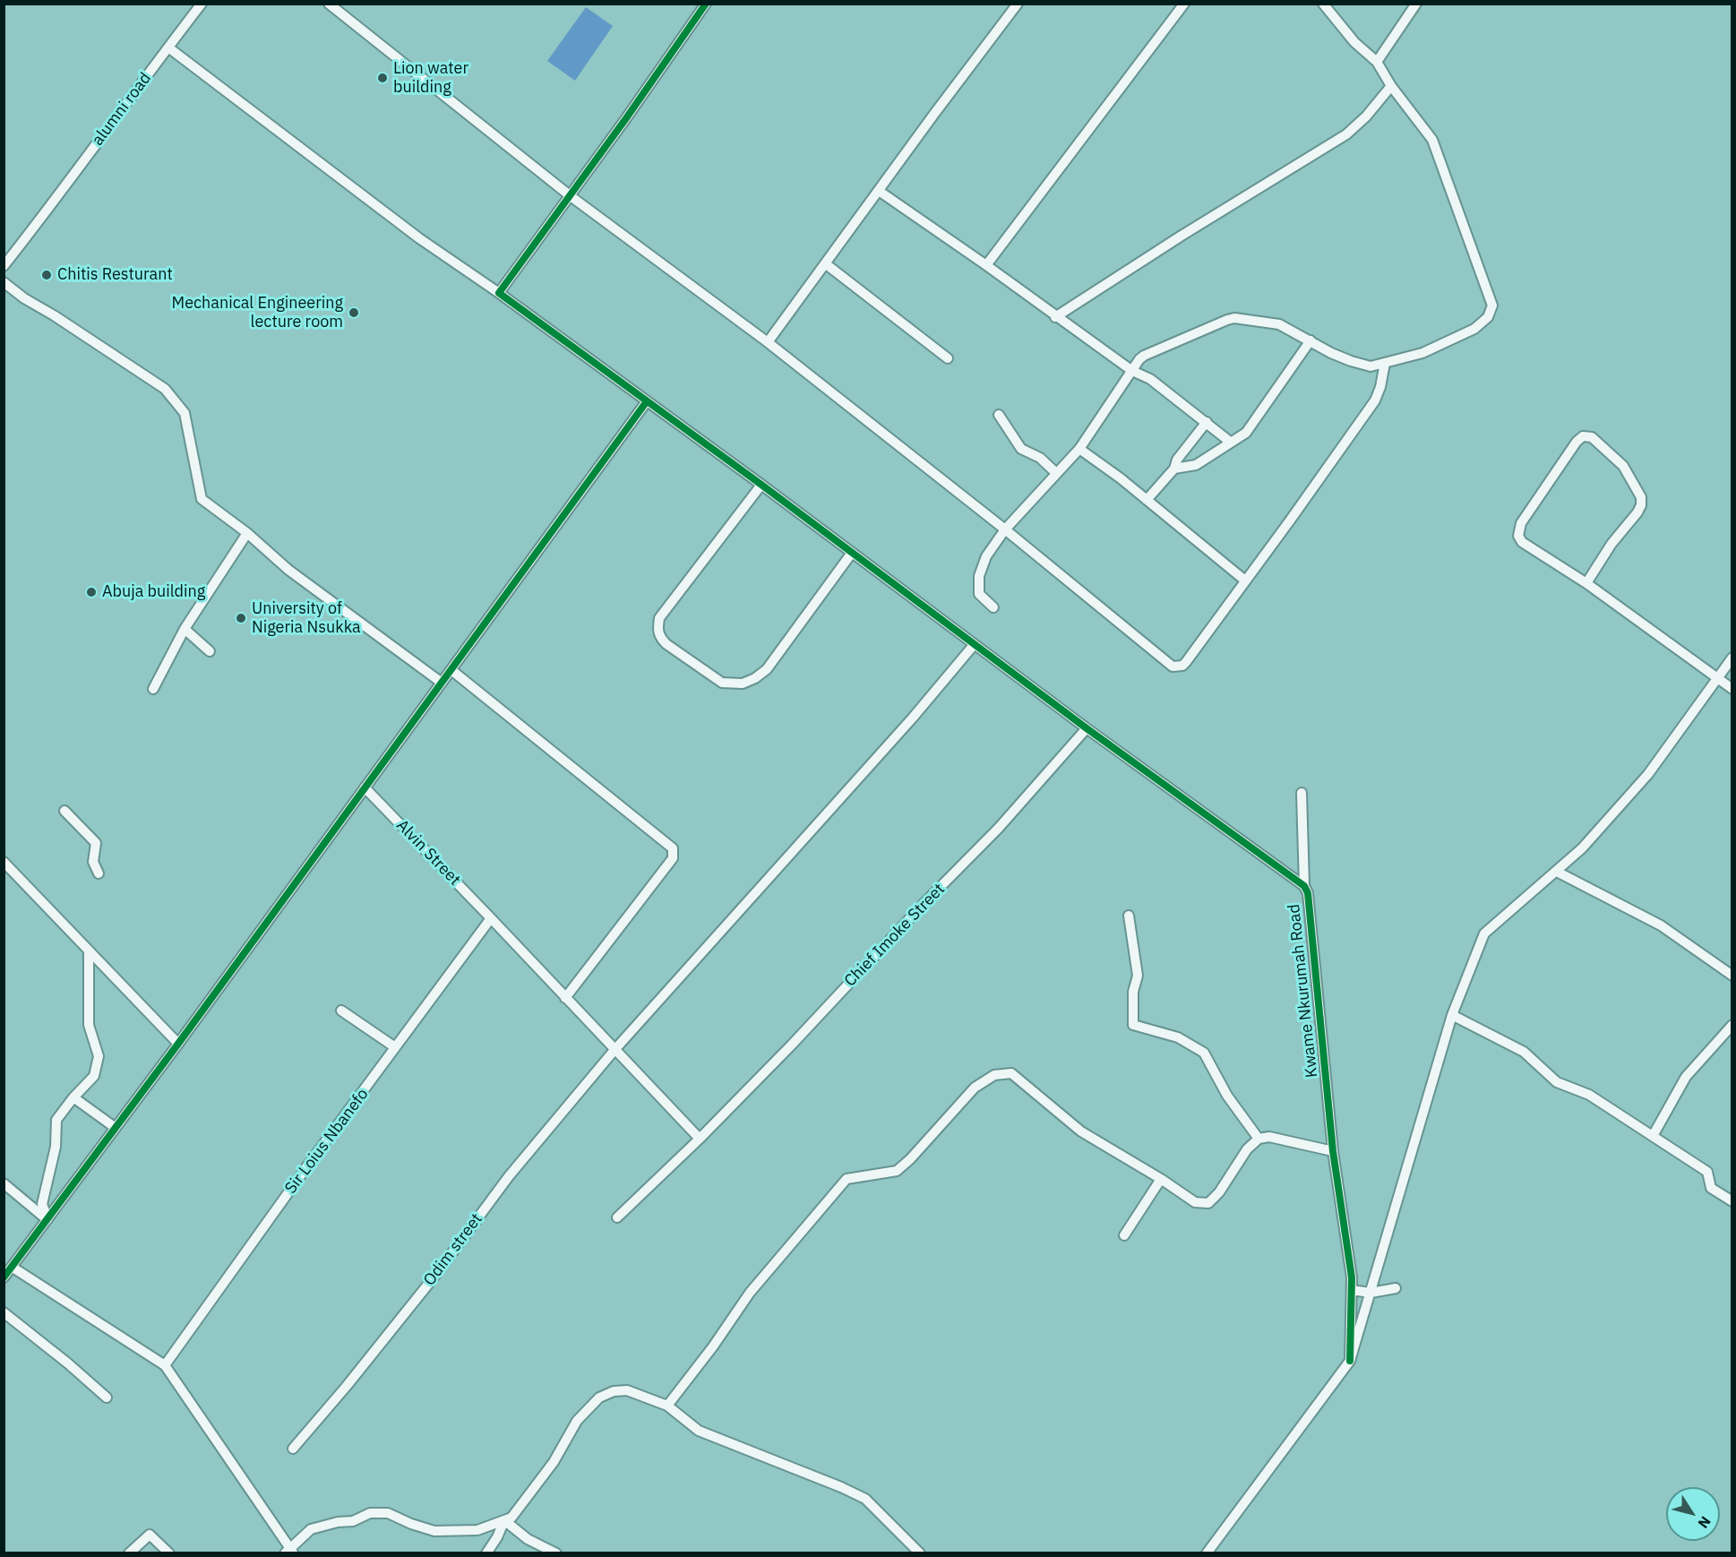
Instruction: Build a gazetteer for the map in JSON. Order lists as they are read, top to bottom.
{
  "streets": {
    "street": [
      "alumni road",
      "Alvin Street",
      "Chief Imoke Street",
      "Kwame Nkurumah Road",
      "Sir Loius Nbanefo",
      "Odim street"
    ]
  },
  "crossings": [
    ["alumni road", "Kwame Nkurumah Road"],
    ["Alvin Street", "Chief Imoke Street"],
    ["Alvin Street", "Sir Loius Nbanefo"],
    ["Alvin Street", "Odim street"],
    ["Chief Imoke Street", "Kwame Nkurumah Road"],
    ["Kwame Nkurumah Road", "Odim street"]
  ],
  "places": [
    "Lion water building",
    "Chitis Resturant",
    "Mechanical Engineering lecture room",
    "Abuja building",
    "University of Nigeria Nsukka"
  ],
  "north": "bottom right"
}
